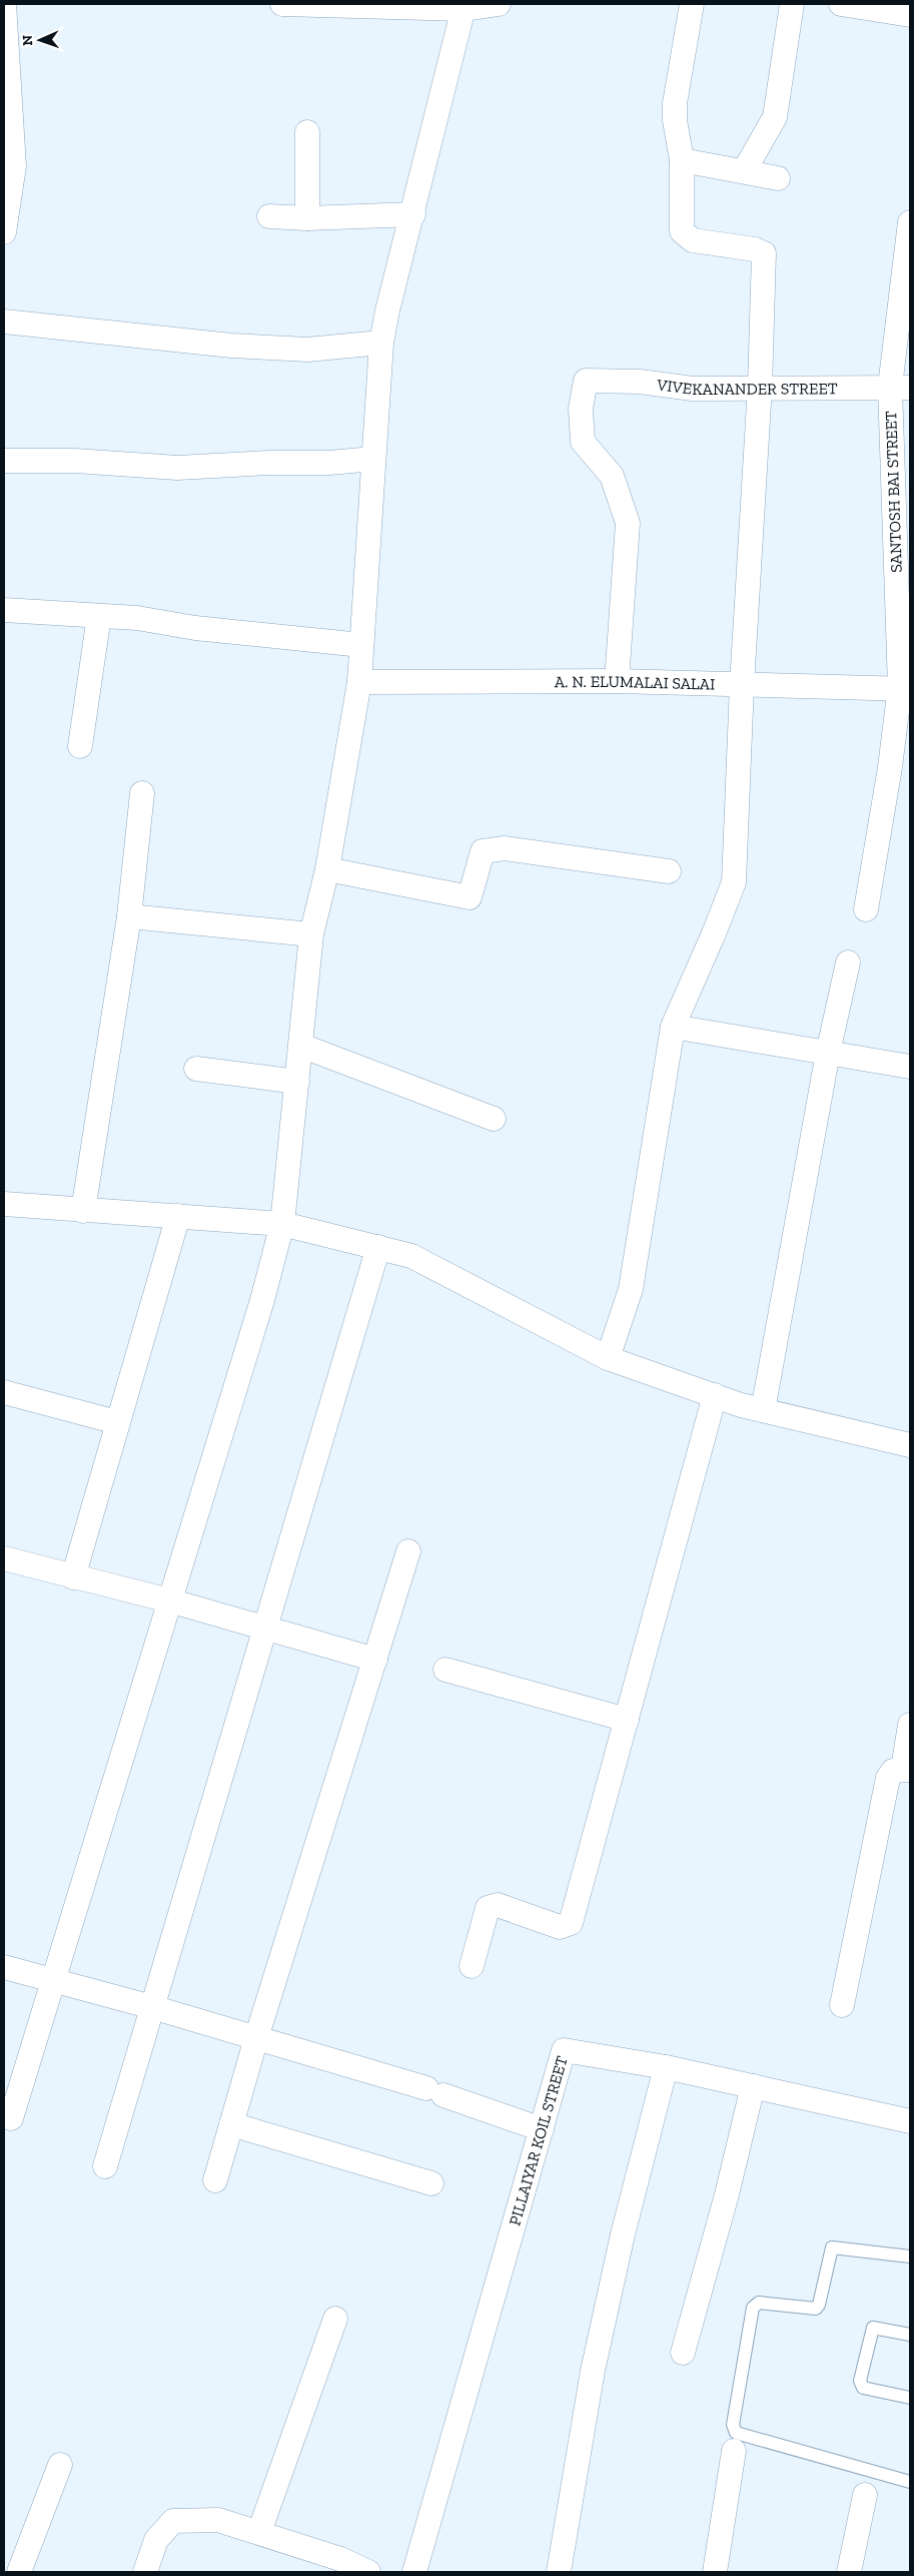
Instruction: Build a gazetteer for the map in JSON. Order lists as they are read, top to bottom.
{
  "streets": {
    "street": [
      "VIVEKANANDER STREET",
      "SANTOSH BAI STREET",
      "A. N. ELUMALAI SALAI",
      "PILLAIYAR KOIL STREET"
    ]
  },
  "crossings": [
    ["VIVEKANANDER STREET", "SANTOSH BAI STREET"],
    ["VIVEKANANDER STREET", "A. N. ELUMALAI SALAI"],
    ["SANTOSH BAI STREET", "A. N. ELUMALAI SALAI"]
  ],
  "north": "left"
}
